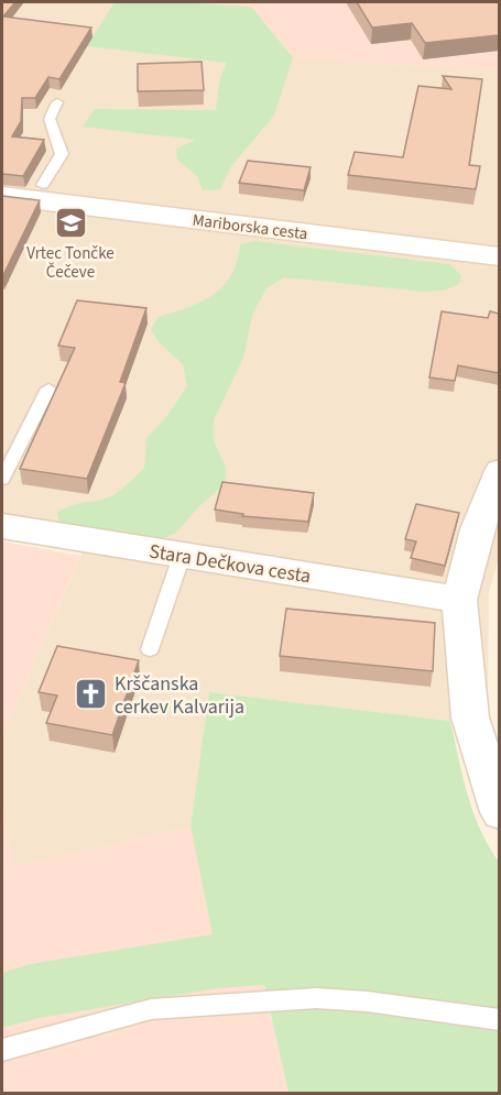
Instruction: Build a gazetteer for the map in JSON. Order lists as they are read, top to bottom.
{
  "streets": {
    "main road": ["Mariborska cesta"],
    "street": ["Stara Dečkova cesta"]
  },
  "places": {
    "school or university": ["Vrtec Tončke Čečeve"],
    "church": ["Krščanska cerkev Kalvarija"]
  }
}
